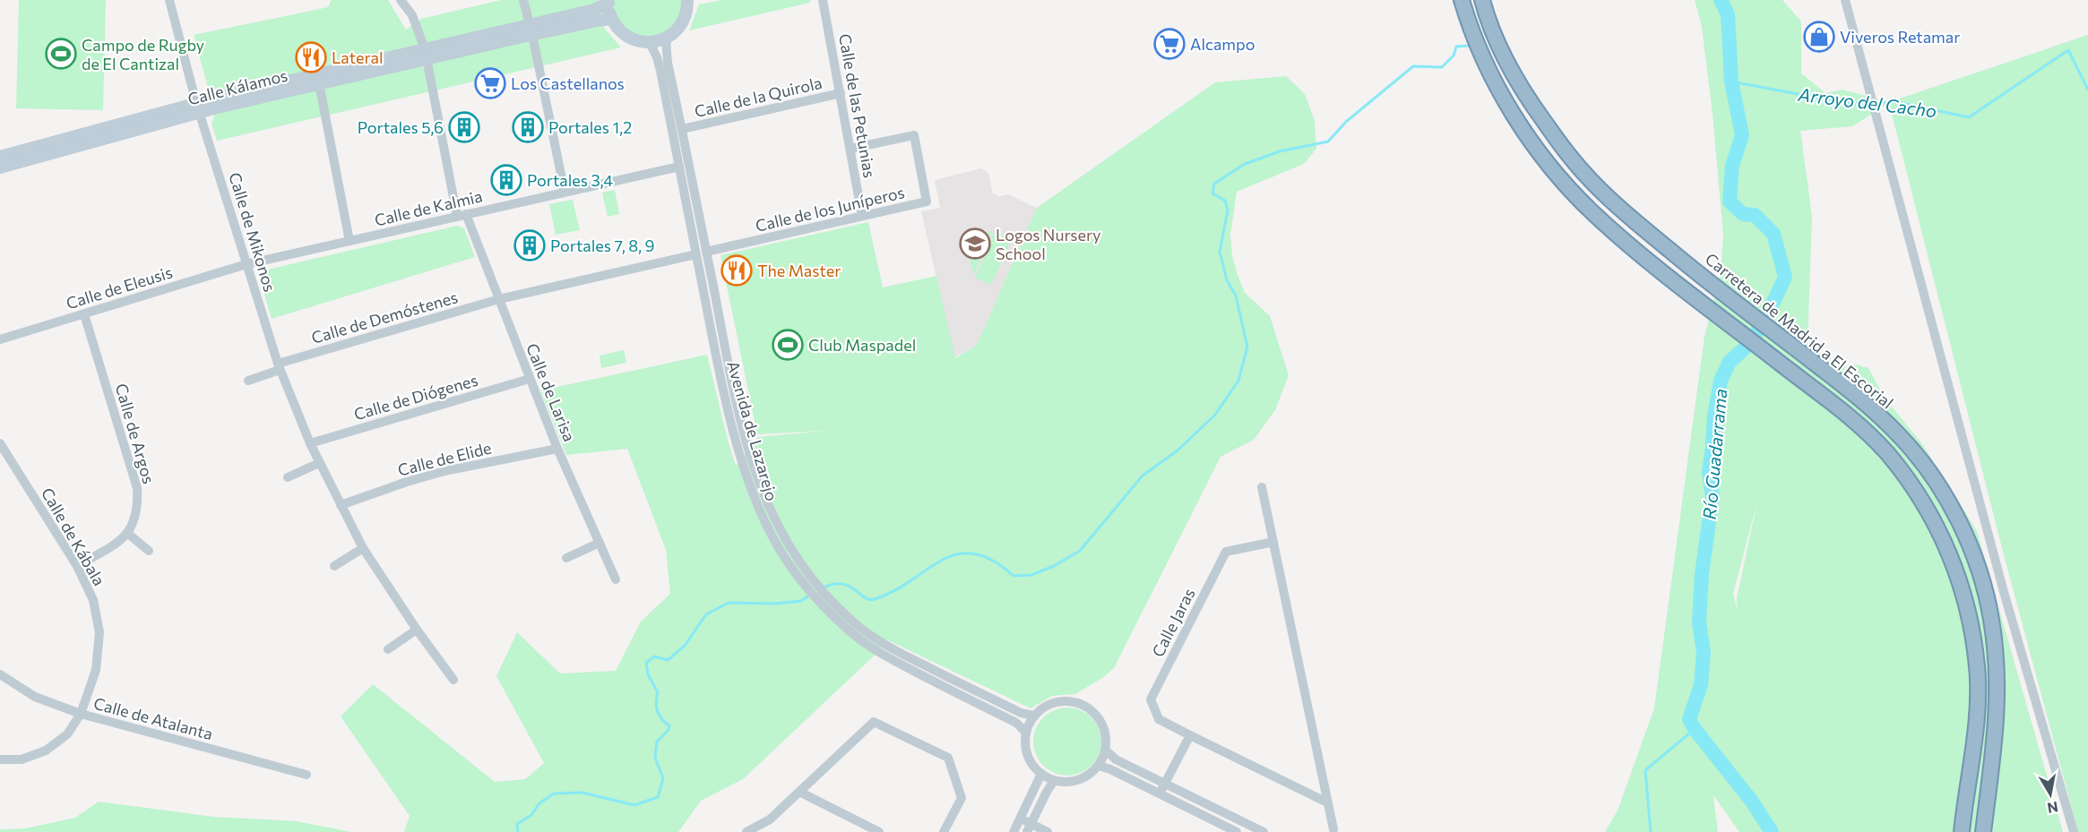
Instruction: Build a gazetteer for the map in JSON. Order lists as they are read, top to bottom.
{
  "streets": {
    "highway": ["Carretera de Madrid a El Escorial"],
    "main road": ["Calle Kálamos"],
    "street": [
      "Calle de la Quirola",
      "Calle de las Petunias",
      "Calle de Kalmia",
      "Calle de los Juníperos",
      "Calle de Mikonos",
      "Calle de Eleusis",
      "Calle de Demóstenes",
      "Calle de Larisa",
      "Calle de Diógenes",
      "Avenida de Lazarejo",
      "Calle de Argos",
      "Calle de Elide",
      "Calle de Kábala",
      "Calle Jaras",
      "Calle de Atalanta"
    ]
  },
  "crossings": [
    ["Calle Kálamos", "Calle de Mikonos"],
    ["Calle Kálamos", "Calle de Larisa"],
    ["Calle de la Quirola", "Calle de las Petunias"],
    ["Calle de la Quirola", "Avenida de Lazarejo"],
    ["Calle de las Petunias", "Calle de los Juníperos"],
    ["Calle de Kalmia", "Calle de Mikonos"],
    ["Calle de Kalmia", "Calle de Eleusis"],
    ["Calle de Kalmia", "Calle de Larisa"],
    ["Calle de Kalmia", "Avenida de Lazarejo"],
    ["Calle de los Juníperos", "Calle de Demóstenes"],
    ["Calle de los Juníperos", "Calle de Larisa"],
    ["Calle de los Juníperos", "Avenida de Lazarejo"],
    ["Calle de Mikonos", "Calle de Eleusis"],
    ["Calle de Mikonos", "Calle de Demóstenes"],
    ["Calle de Mikonos", "Calle de Diógenes"],
    ["Calle de Mikonos", "Calle de Elide"],
    ["Calle de Eleusis", "Calle de Argos"],
    ["Calle de Demóstenes", "Calle de Larisa"],
    ["Calle de Larisa", "Calle de Diógenes"],
    ["Calle de Larisa", "Calle de Elide"],
    ["Calle de Argos", "Calle de Kábala"],
    ["Calle de Kábala", "Calle de Atalanta"]
  ],
  "water": ["Arroyo del Cacho", "Río Guadarrama"],
  "places": {
    "shop": ["Viveros Retamar"],
    "supermarket": ["Alcampo", "Los Castellanos"],
    "sports": ["Campo de Rugby de El Cantizal", "Club Maspadel"],
    "restaurant": ["Lateral", "The Master"],
    "building": [
      "Portales 5,6",
      "Portales 1,2",
      "Portales 3,4",
      "Portales 7, 8, 9"
    ],
    "school or university": ["Logos Nursery School"]
  },
  "north": "bottom"
}
